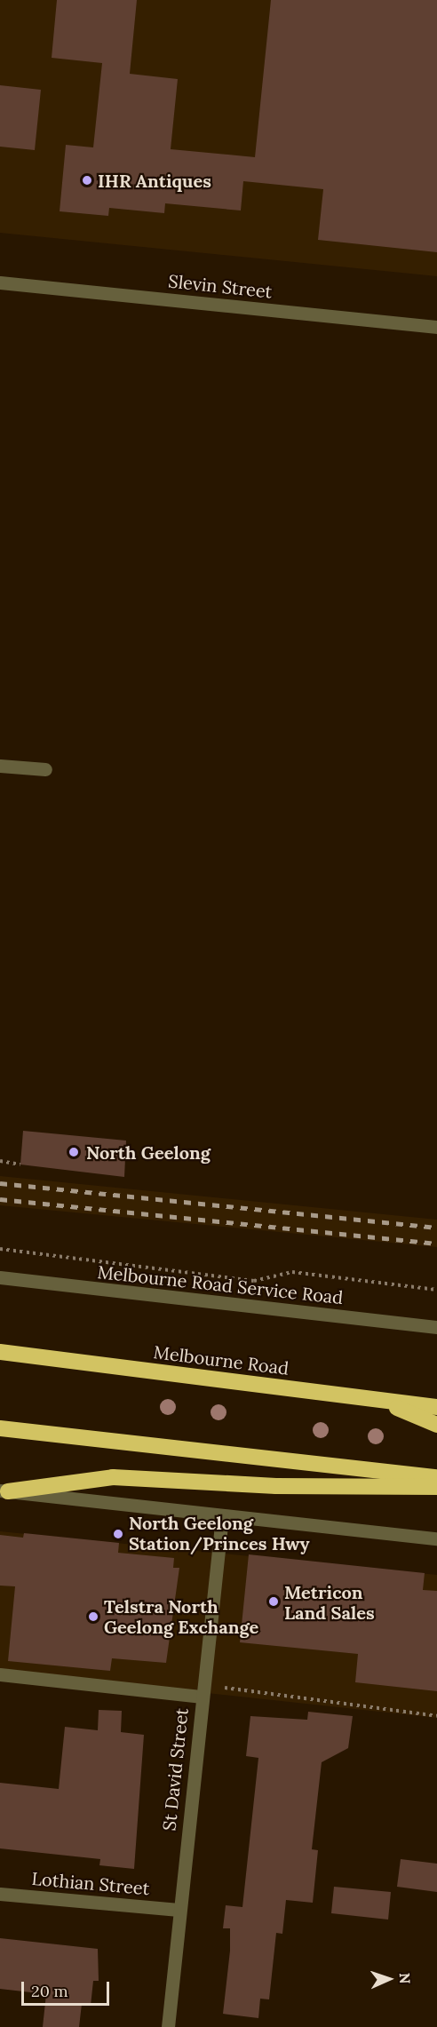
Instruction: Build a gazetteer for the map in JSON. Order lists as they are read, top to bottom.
{
  "streets": {
    "highway": ["Melbourne Road"],
    "street": [
      "Slevin Street",
      "Melbourne Road Service Road",
      "St David Street",
      "Lothian Street"
    ]
  },
  "crossings": [
    ["St David Street", "Lothian Street"]
  ],
  "places": [
    "IHR Antiques",
    "North Geelong",
    "North Geelong Station/Princes Hwy",
    "Metricon Land Sales",
    "Telstra North Geelong Exchange"
  ],
  "scale_bar": "20 m",
  "north": "right"
}
